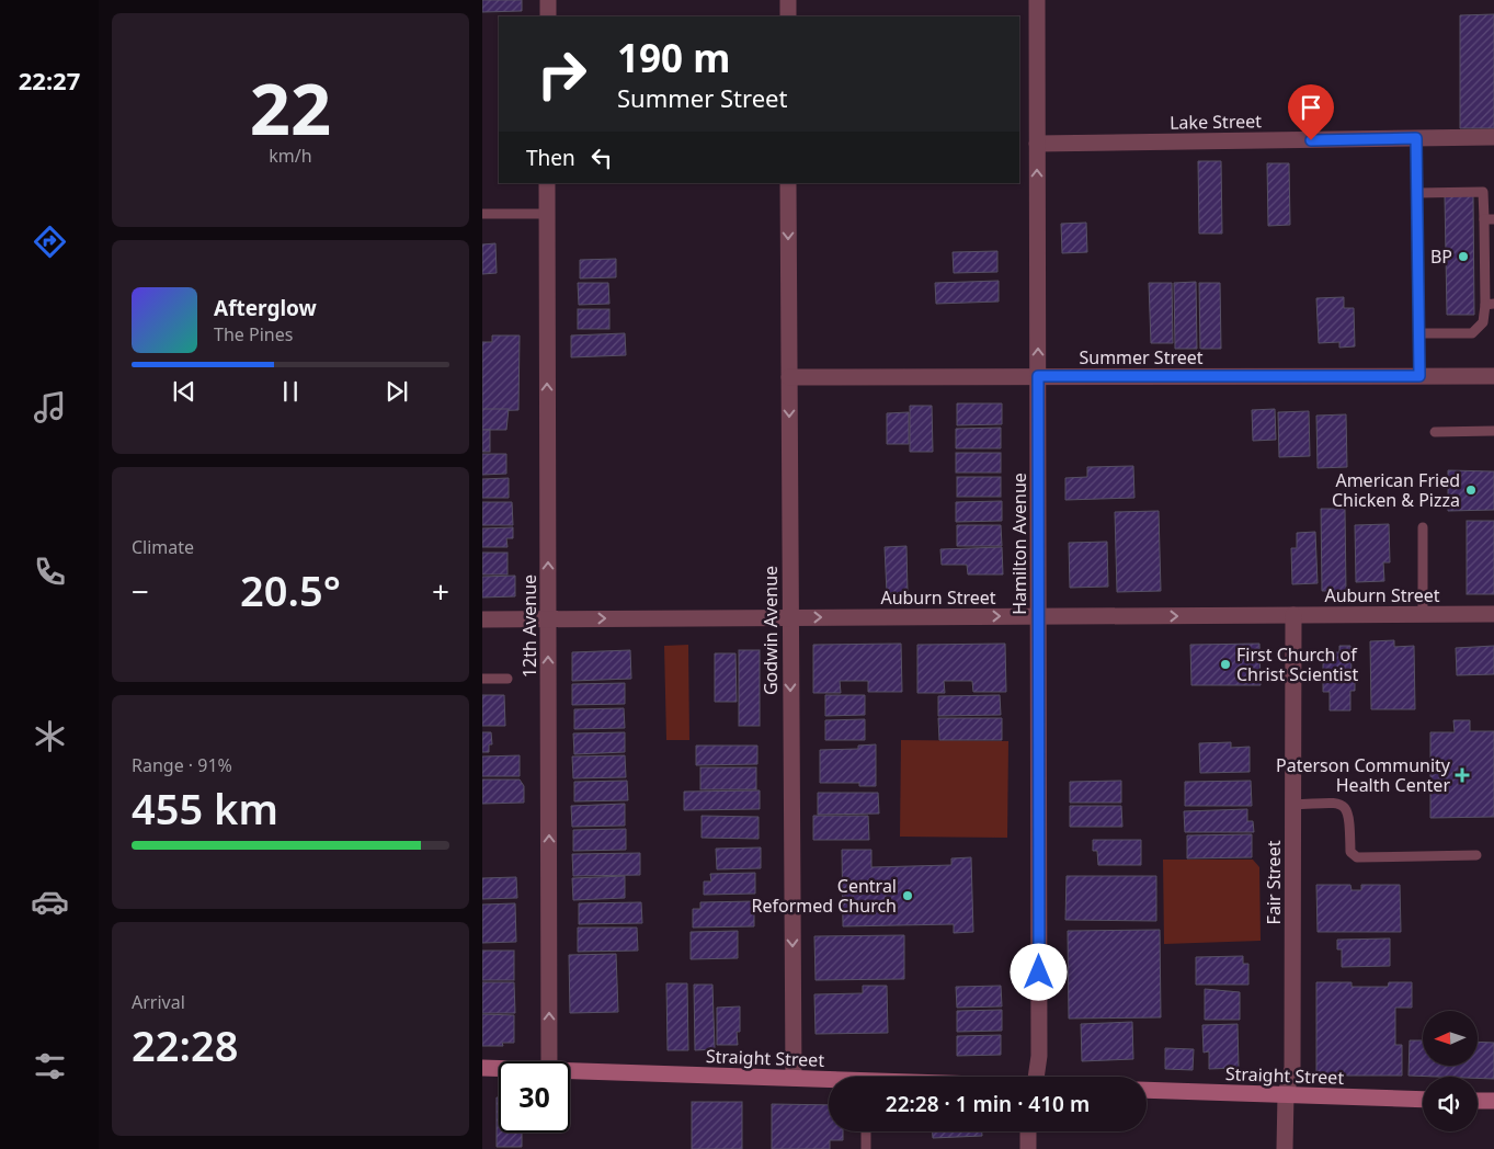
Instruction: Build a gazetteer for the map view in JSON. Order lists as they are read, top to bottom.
{
  "streets": {
    "main road": ["Straight Street"],
    "street": [
      "Lake Street",
      "Summer Street",
      "Hamilton Avenue",
      "Auburn Street",
      "12th Avenue",
      "Godwin Avenue",
      "Fair Street"
    ]
  },
  "crossings": [
    ["Lake Street", "Hamilton Avenue"],
    ["Summer Street", "Hamilton Avenue"],
    ["Summer Street", "Godwin Avenue"],
    ["Hamilton Avenue", "Auburn Street"],
    ["Auburn Street", "12th Avenue"],
    ["Auburn Street", "Godwin Avenue"],
    ["Auburn Street", "Fair Street"],
    ["Godwin Avenue", "Straight Street"],
    ["Fair Street", "Straight Street"]
  ],
  "one_way": ["Auburn Street", "12th Avenue", "Godwin Avenue"],
  "places": {
    "other": [
      "BP",
      "American Fried Chicken & Pizza",
      "First Church of Christ Scientist",
      "Central Reformed Church"
    ],
    "health": ["Paterson Community Health Center"]
  },
  "north": "left",
  "page": {
    "tabs": "22:27",
    "tile": [
      ["22", "km/h"],
      "Climate",
      ["Range · 91%", "455 km"],
      ["Arrival", "22:28"]
    ],
    "turn": ["190 m", "Summer Street"],
    "then": "Then",
    "song": ["Afterglow", "The Pines"],
    "heat": ["−", "20.5°", "+"],
    "limit": "30",
    "trip": "22:28 · 1 min · 410 m"
  }
}
